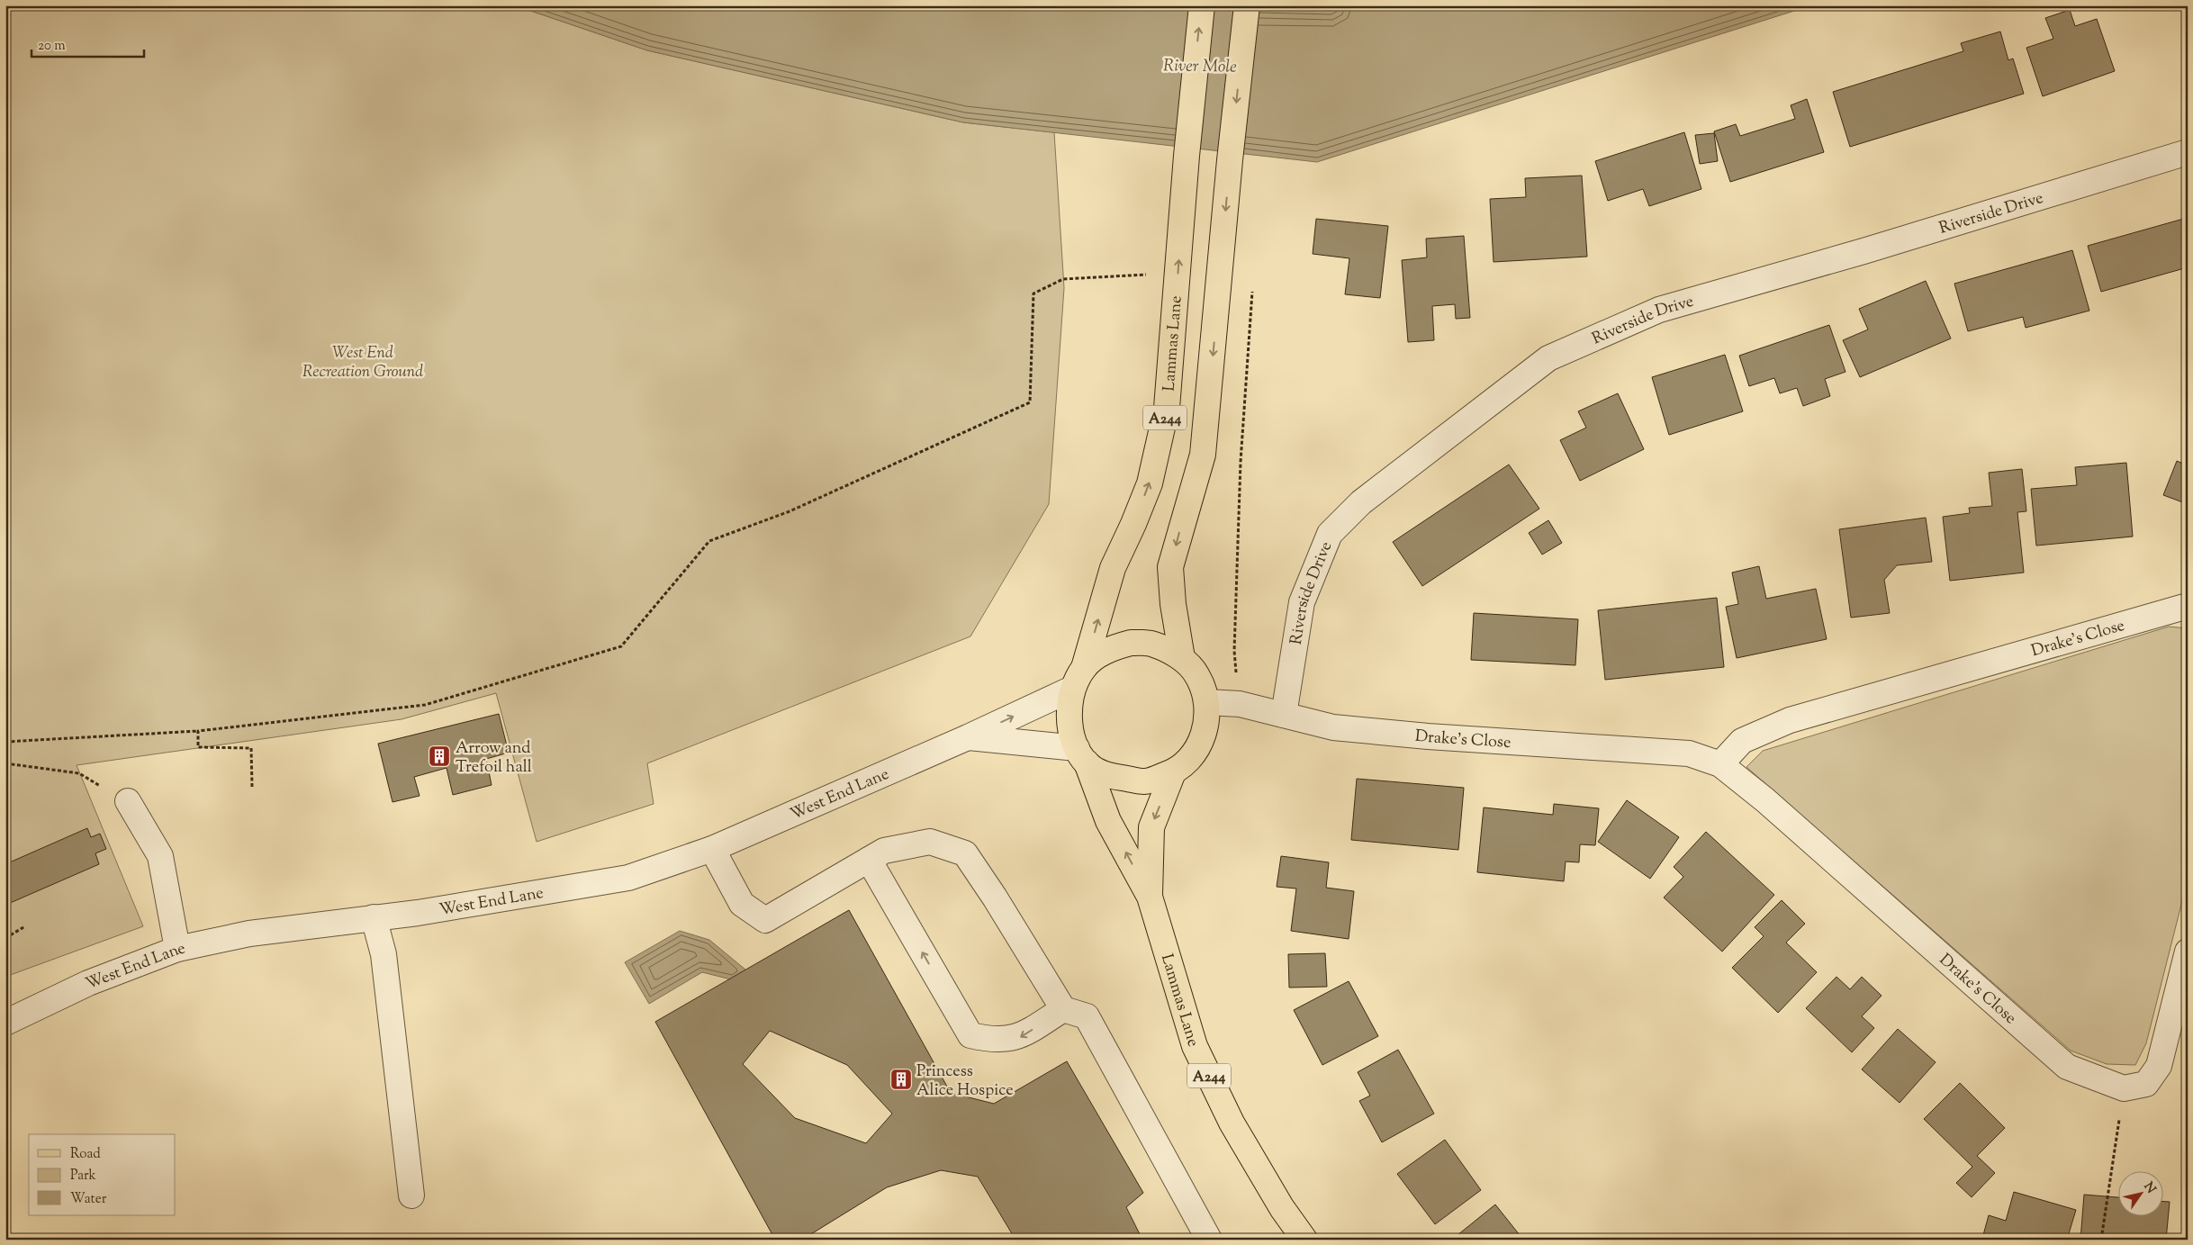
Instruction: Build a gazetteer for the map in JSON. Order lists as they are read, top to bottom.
{
  "streets": {
    "main road": ["Lammas Lane", "A244"],
    "street": ["Riverside Drive", "Drake's Close", "West End Lane"]
  },
  "crossings": [
    ["Riverside Drive", "Drake's Close"],
    ["Lammas Lane", "A244"],
    ["Lammas Lane", "Drake's Close"],
    ["Lammas Lane", "West End Lane"],
    ["A244", "Drake's Close"],
    ["A244", "West End Lane"],
    ["Drake's Close", "West End Lane"]
  ],
  "water": ["River Mole"],
  "parks": ["West End Recreation Ground"],
  "places": {
    "building": ["Arrow and Trefoil hall", "Princess Alice Hospice"]
  },
  "legend": ["Road", "Park", "Water"],
  "scale_bar": "20 m",
  "north": "top right"
}
